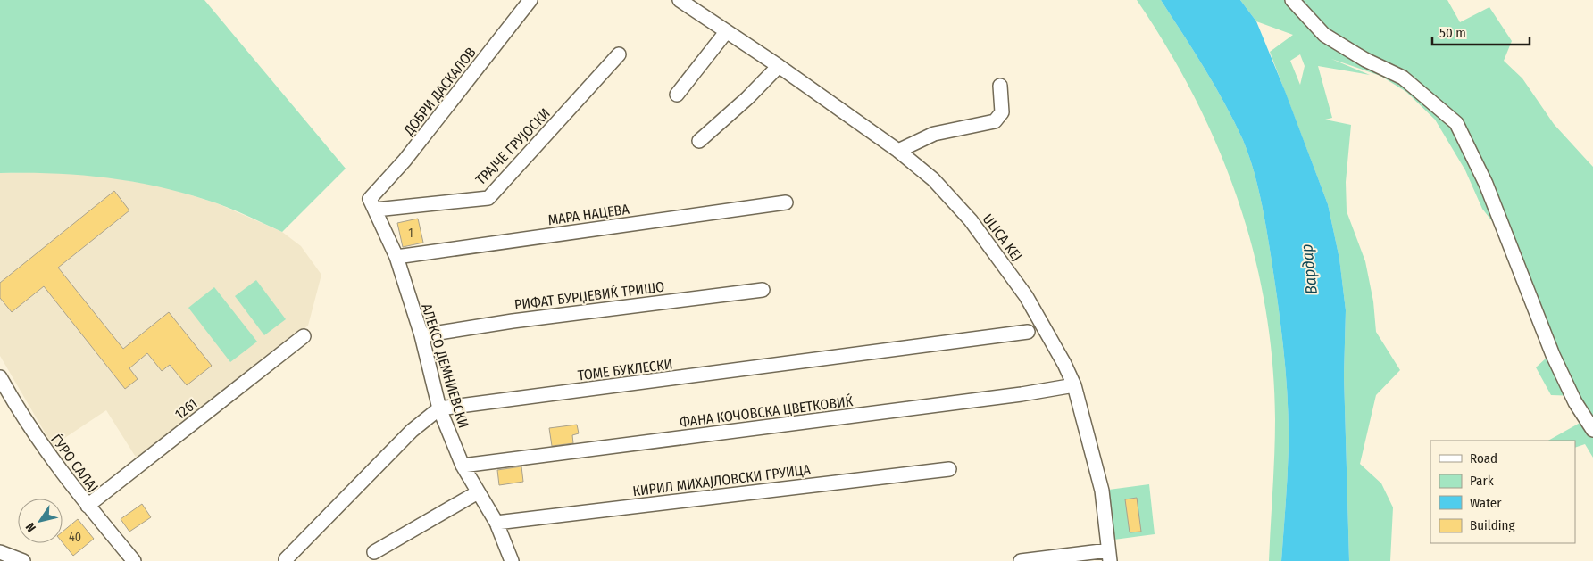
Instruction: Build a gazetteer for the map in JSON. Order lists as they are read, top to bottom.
{
  "streets": {
    "street": [
      "ДОБРИ ДАСКАЛОВ",
      "ТРАЈЧЕ ГРУЈОСКИ",
      "МАРА НАЦЕВА",
      "ULICA KEJ",
      "РИФАТ БУРЏЕВИЌ ТРИШО",
      "АЛЕКСО ДЕМНИЕВСКИ",
      "ТОМЕ БУКЛЕСКИ",
      "1261",
      "ФАНА КОЧОВСКА ЦВЕТКОВИЌ",
      "ЃУРО САЛАЈ",
      "КИРИЛ МИХАЈЛОВСКИ ГРУИЦА"
    ]
  },
  "crossings": [
    ["ДОБРИ ДАСКАЛОВ", "ТРАЈЧЕ ГРУЈОСКИ"],
    ["ДОБРИ ДАСКАЛОВ", "АЛЕКСО ДЕМНИЕВСКИ"],
    ["ТРАЈЧЕ ГРУЈОСКИ", "АЛЕКСО ДЕМНИЕВСКИ"],
    ["МАРА НАЦЕВА", "АЛЕКСО ДЕМНИЕВСКИ"],
    ["ULICA KEJ", "ФАНА КОЧОВСКА ЦВЕТКОВИЌ"],
    ["РИФАТ БУРЏЕВИЌ ТРИШО", "АЛЕКСО ДЕМНИЕВСКИ"],
    ["АЛЕКСО ДЕМНИЕВСКИ", "ТОМЕ БУКЛЕСКИ"],
    ["АЛЕКСО ДЕМНИЕВСКИ", "ФАНА КОЧОВСКА ЦВЕТКОВИЌ"],
    ["АЛЕКСО ДЕМНИЕВСКИ", "КИРИЛ МИХАЈЛОВСКИ ГРУИЦА"],
    ["1261", "ЃУРО САЛАЈ"]
  ],
  "water": ["Вардар"],
  "house_numbers": ["1", "40"],
  "legend": [
    "Road",
    "Park",
    "Water",
    "Building"
  ],
  "scale_bar": "50 m",
  "north": "bottom left"
}
